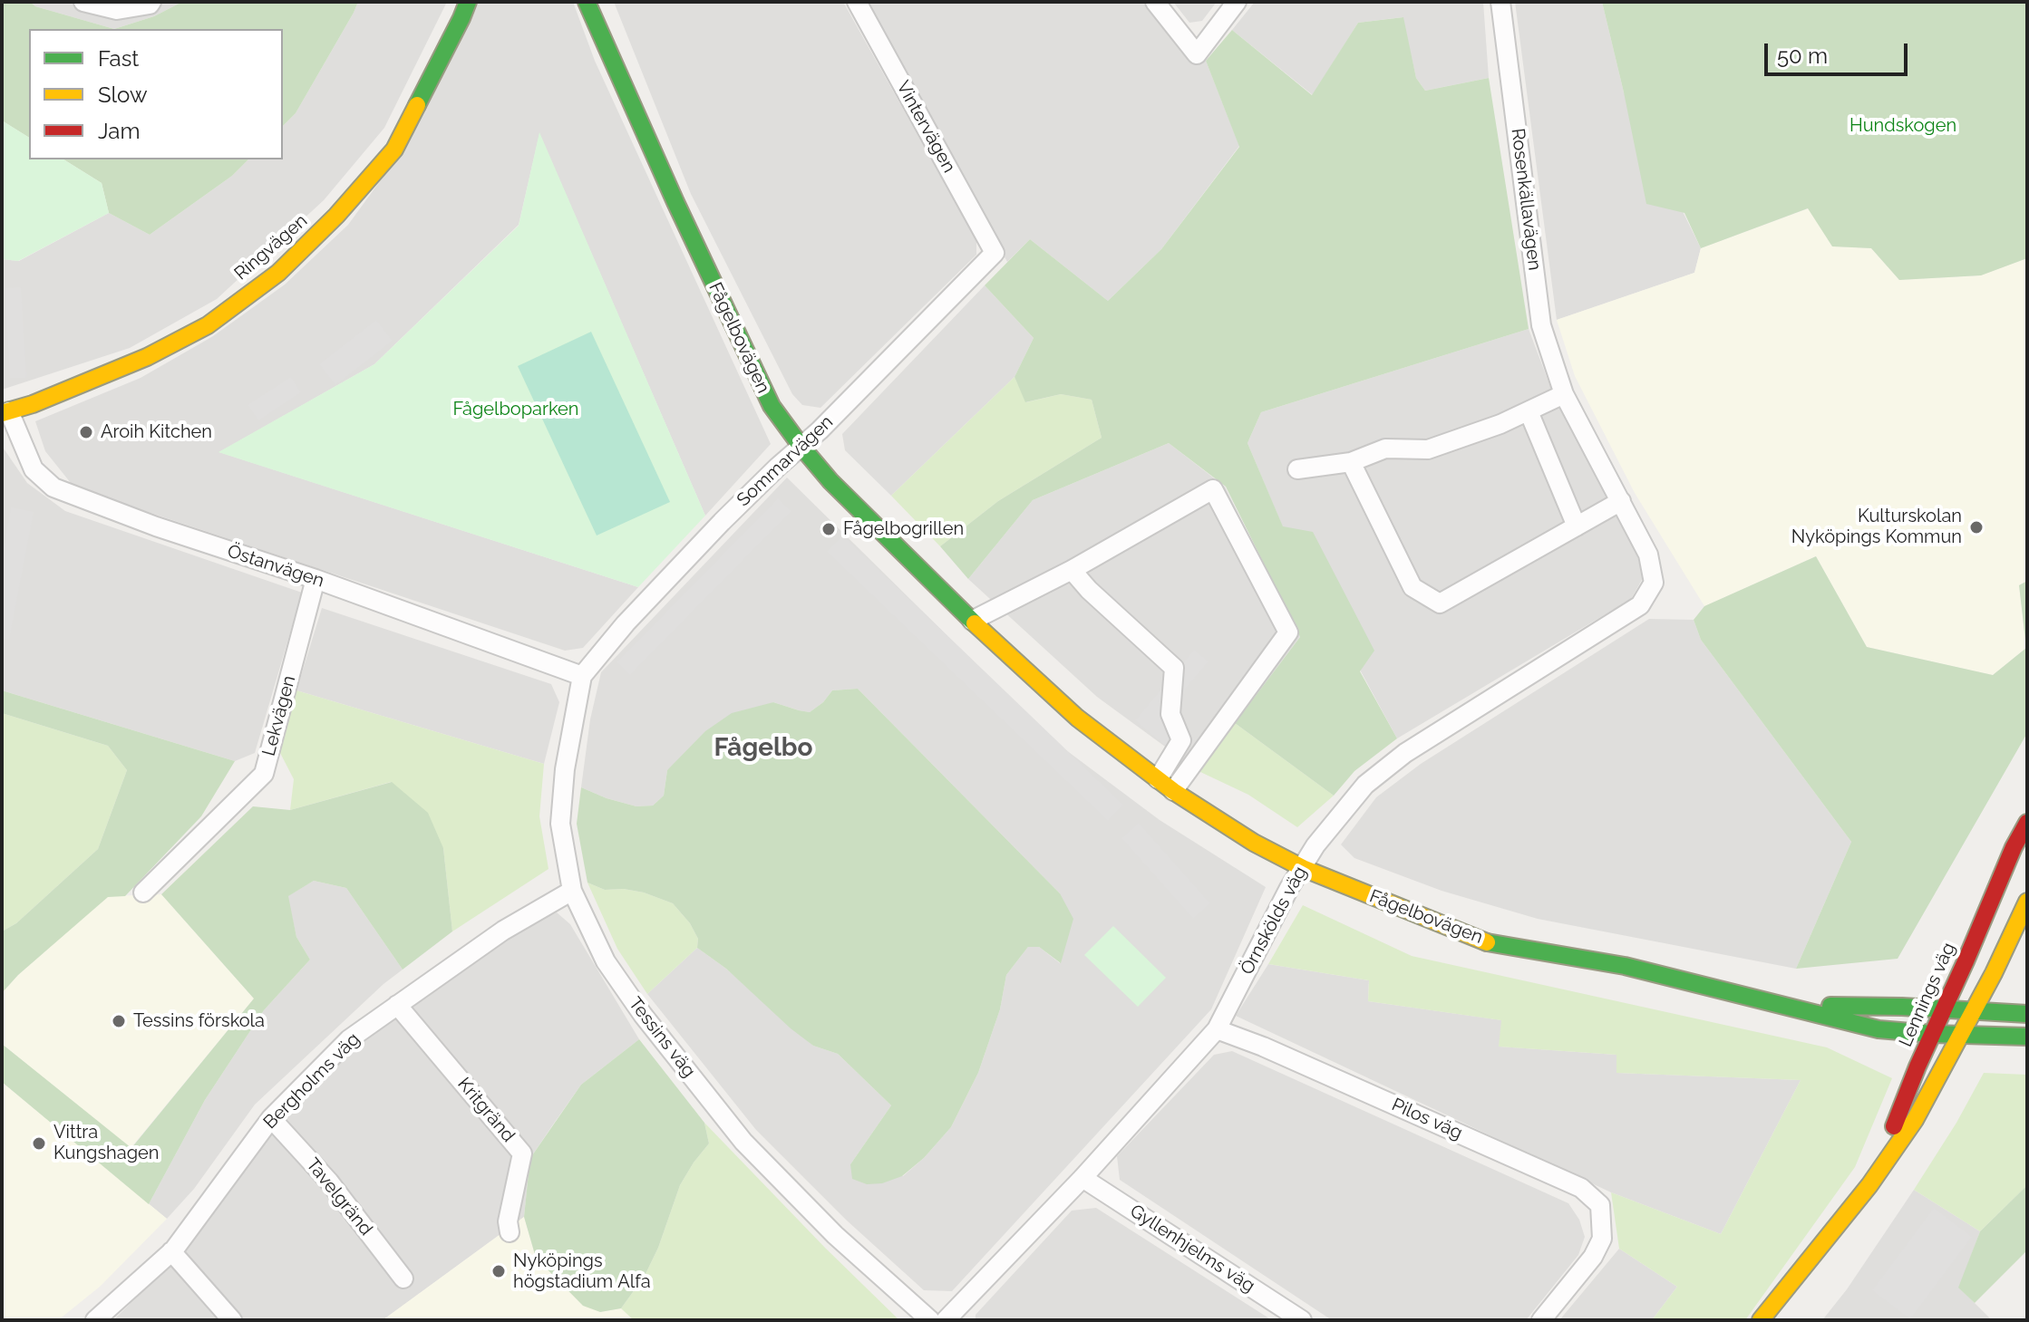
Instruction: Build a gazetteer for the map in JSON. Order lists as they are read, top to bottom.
{
  "streets": {
    "street": [
      "Vintervägen",
      "Rosenkällavägen",
      "Ringvägen",
      "Fågelbovägen",
      "Sommarvägen",
      "Östanvägen",
      "Lekvägen",
      "Örnskölds väg",
      "Lennings väg",
      "Tessins väg",
      "Bergholms väg",
      "Kritgränd",
      "Pilos väg",
      "Tavelgränd",
      "Gyllenhjelms väg"
    ]
  },
  "crossings": [
    ["Vintervägen", "Sommarvägen"],
    ["Rosenkällavägen", "Örnskölds väg"],
    ["Ringvägen", "Östanvägen"],
    ["Fågelbovägen", "Sommarvägen"],
    ["Fågelbovägen", "Örnskölds väg"],
    ["Fågelbovägen", "Lennings väg"],
    ["Sommarvägen", "Östanvägen"],
    ["Sommarvägen", "Tessins väg"],
    ["Östanvägen", "Lekvägen"],
    ["Östanvägen", "Tessins väg"],
    ["Örnskölds väg", "Pilos väg"],
    ["Örnskölds väg", "Gyllenhjelms väg"],
    ["Tessins väg", "Bergholms väg"],
    ["Bergholms väg", "Kritgränd"],
    ["Bergholms väg", "Tavelgränd"]
  ],
  "districts": ["Fågelbo"],
  "parks": ["Hundskogen", "Fågelboparken"],
  "places": [
    "Aroih Kitchen",
    "Kulturskolan Nyköpings Kommun",
    "Fågelbogrillen",
    "Tessins förskola",
    "Vittra Kungshagen",
    "Nyköpings högstadium Alfa"
  ],
  "legend": ["Fast", "Slow", "Jam"],
  "scale_bar": "50 m"
}
